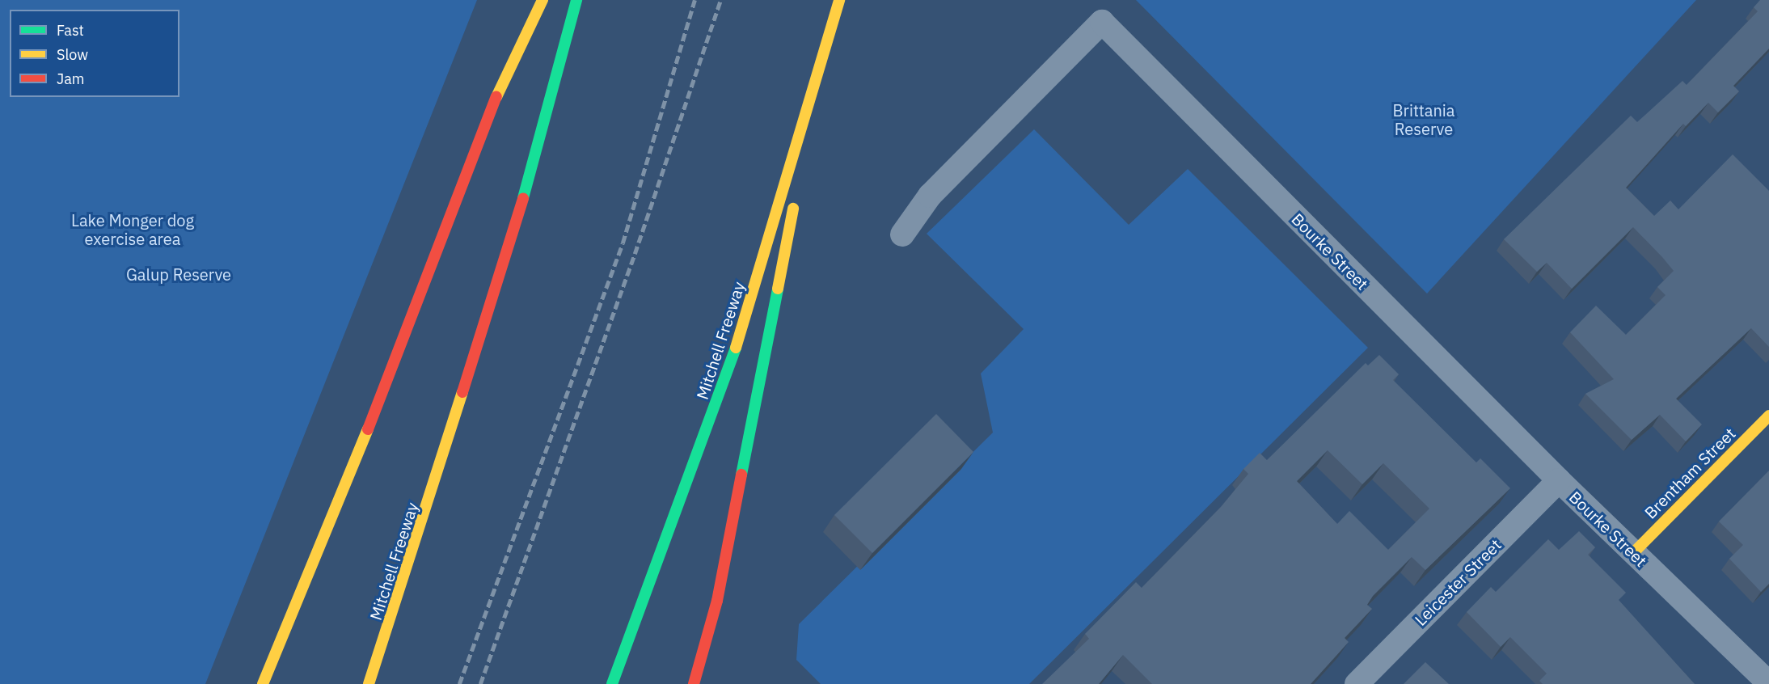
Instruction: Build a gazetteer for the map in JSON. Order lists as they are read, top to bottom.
{
  "streets": {
    "main road": ["Mitchell Freeway", "Brentham Street"],
    "street": ["Bourke Street", "Leicester Street"]
  },
  "crossings": [
    ["Bourke Street", "Brentham Street"],
    ["Bourke Street", "Leicester Street"]
  ],
  "parks": ["Brittania Reserve", "Lake Monger dog exercise area", "Galup Reserve"],
  "legend": ["Fast", "Slow", "Jam"]
}
